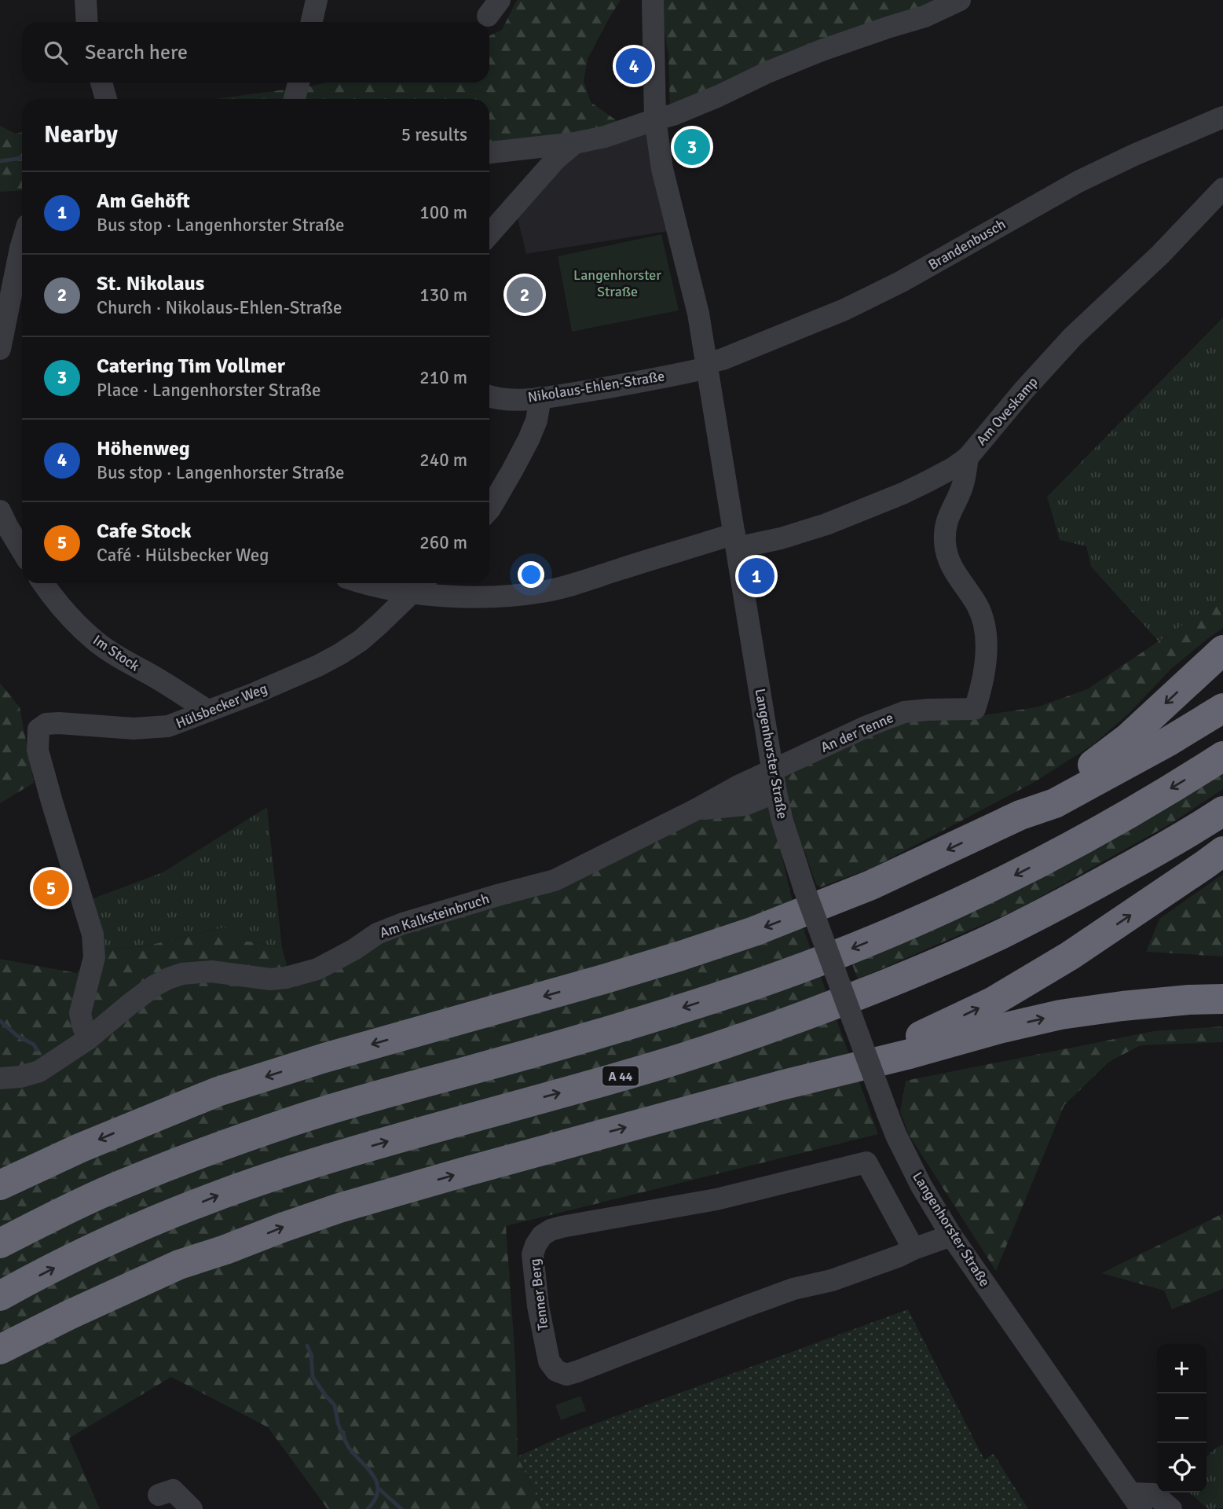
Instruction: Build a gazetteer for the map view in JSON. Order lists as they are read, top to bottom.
{
  "streets": {
    "highway": ["A 44"],
    "street": [
      "Brandenbusch",
      "Nikolaus-Ehlen-Straße",
      "Am Oveskamp",
      "Im Stock",
      "Hülsbecker Weg",
      "An der Tenne",
      "Langenhorster Straße",
      "Am Kalksteinbruch",
      "Tenner Berg"
    ]
  },
  "crossings": [
    ["Brandenbusch", "Nikolaus-Ehlen-Straße"],
    ["Brandenbusch", "Langenhorster Straße"],
    ["Nikolaus-Ehlen-Straße", "Langenhorster Straße"],
    ["Am Oveskamp", "Hülsbecker Weg"],
    ["Am Oveskamp", "An der Tenne"],
    ["Am Oveskamp", "Langenhorster Straße"],
    ["Im Stock", "Hülsbecker Weg"],
    ["Hülsbecker Weg", "Am Kalksteinbruch"],
    ["An der Tenne", "Langenhorster Straße"],
    ["An der Tenne", "Am Kalksteinbruch"],
    ["Langenhorster Straße", "Am Kalksteinbruch"],
    ["Langenhorster Straße", "Tenner Berg"]
  ],
  "parks": ["Langenhorster Straße"],
  "page": {
    "search": "Search here",
    "pins": [
      "4",
      "3",
      "2",
      "1",
      "5"
    ],
    "heading": ["Nearby", "5 results"],
    "list": [
      {
        "mark": "1",
        "name": "Am Gehöft",
        "note": "Bus stop · Langenhorster Straße",
        "value": "100 m"
      },
      {
        "mark": "2",
        "name": "St. Nikolaus",
        "note": "Church · Nikolaus-Ehlen-Straße",
        "value": "130 m"
      },
      {
        "mark": "3",
        "name": "Catering Tim Vollmer",
        "note": "Place · Langenhorster Straße",
        "value": "210 m"
      },
      {
        "mark": "4",
        "name": "Höhenweg",
        "note": "Bus stop · Langenhorster Straße",
        "value": "240 m"
      },
      {
        "mark": "5",
        "name": "Cafe Stock",
        "note": "Café · Hülsbecker Weg",
        "value": "260 m"
      }
    ],
    "map_buttons": ["+", "−"]
  }
}
